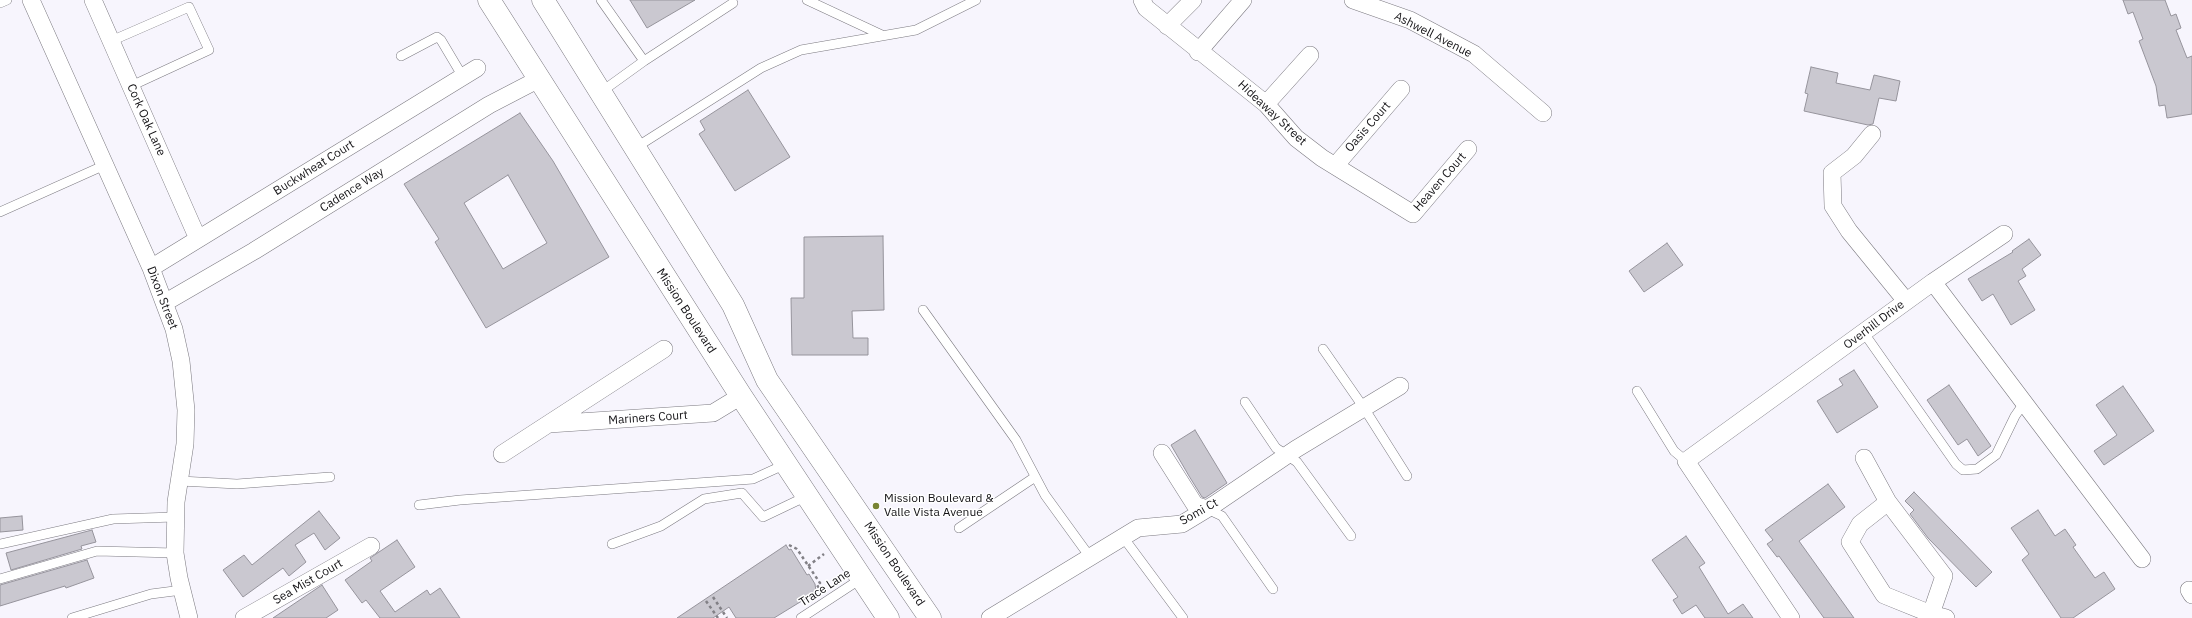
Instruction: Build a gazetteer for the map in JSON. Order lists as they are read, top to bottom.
{
  "streets": {
    "main road": ["Mission Boulevard"],
    "street": [
      "Ashwell Avenue",
      "Hideaway Street",
      "Cork Oak Lane",
      "Oasis Court",
      "Buckwheat Court",
      "Heaven Court",
      "Cadence Way",
      "Dixon Street",
      "Overhill Drive",
      "Mariners Court",
      "Somi Ct",
      "Sea Mist Court"
    ],
    "lane": ["Trace Lane"]
  },
  "crossings": [
    ["Hideaway Street", "Oasis Court"],
    ["Hideaway Street", "Heaven Court"],
    ["Cork Oak Lane", "Buckwheat Court"],
    ["Buckwheat Court", "Dixon Street"],
    ["Cadence Way", "Dixon Street"],
    ["Cadence Way", "Mission Boulevard"],
    ["Mission Boulevard", "Mariners Court"],
    ["Mission Boulevard", "Trace Lane"]
  ],
  "places": ["Mission Boulevard & Valle Vista Avenue"]
}
